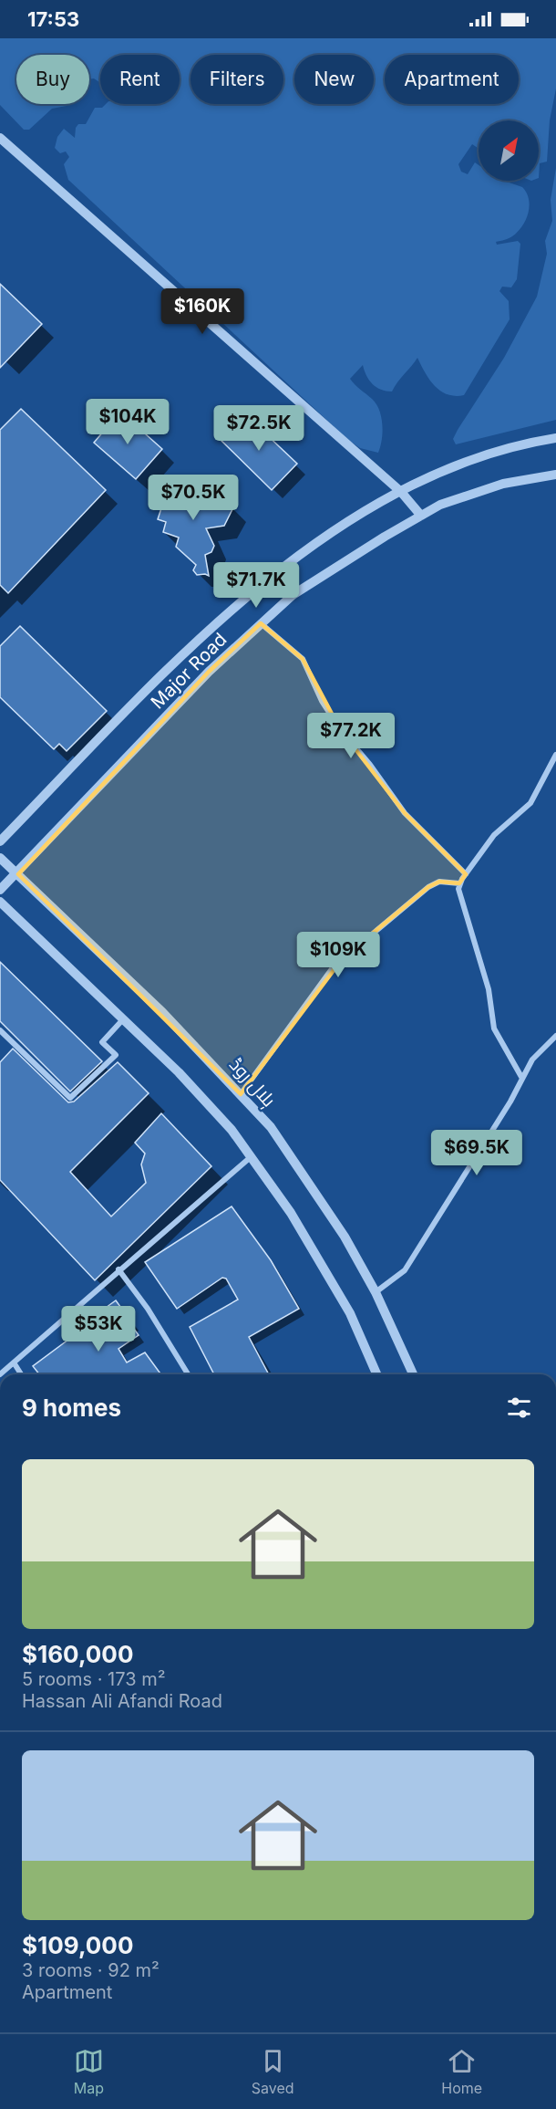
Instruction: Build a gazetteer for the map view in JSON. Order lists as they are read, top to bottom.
{
  "streets": {
    "street": ["Major Road", "ہلال روڈ"]
  },
  "crossings": [
    ["Major Road", "ہلال روڈ"]
  ],
  "north": "top right",
  "page": {
    "status": "17:53",
    "chip": [
      "Buy",
      "Rent",
      "Filters",
      "New",
      "Apartment"
    ],
    "price": [
      "$160K",
      "$104K",
      "$72.5K",
      "$70.5K",
      "$71.7K",
      "$77.2K",
      "$109K",
      "$69.5K",
      "$53K"
    ],
    "heading": "9 homes",
    "list": [
      {
        "name": "$160,000",
        "note": "5 rooms · 173 m² · Hassan Ali Afandi Road"
      },
      {
        "name": "$109,000",
        "note": "3 rooms · 92 m² · Apartment"
      }
    ],
    "tabs": ["Map", "Saved", "Home"]
  }
}
